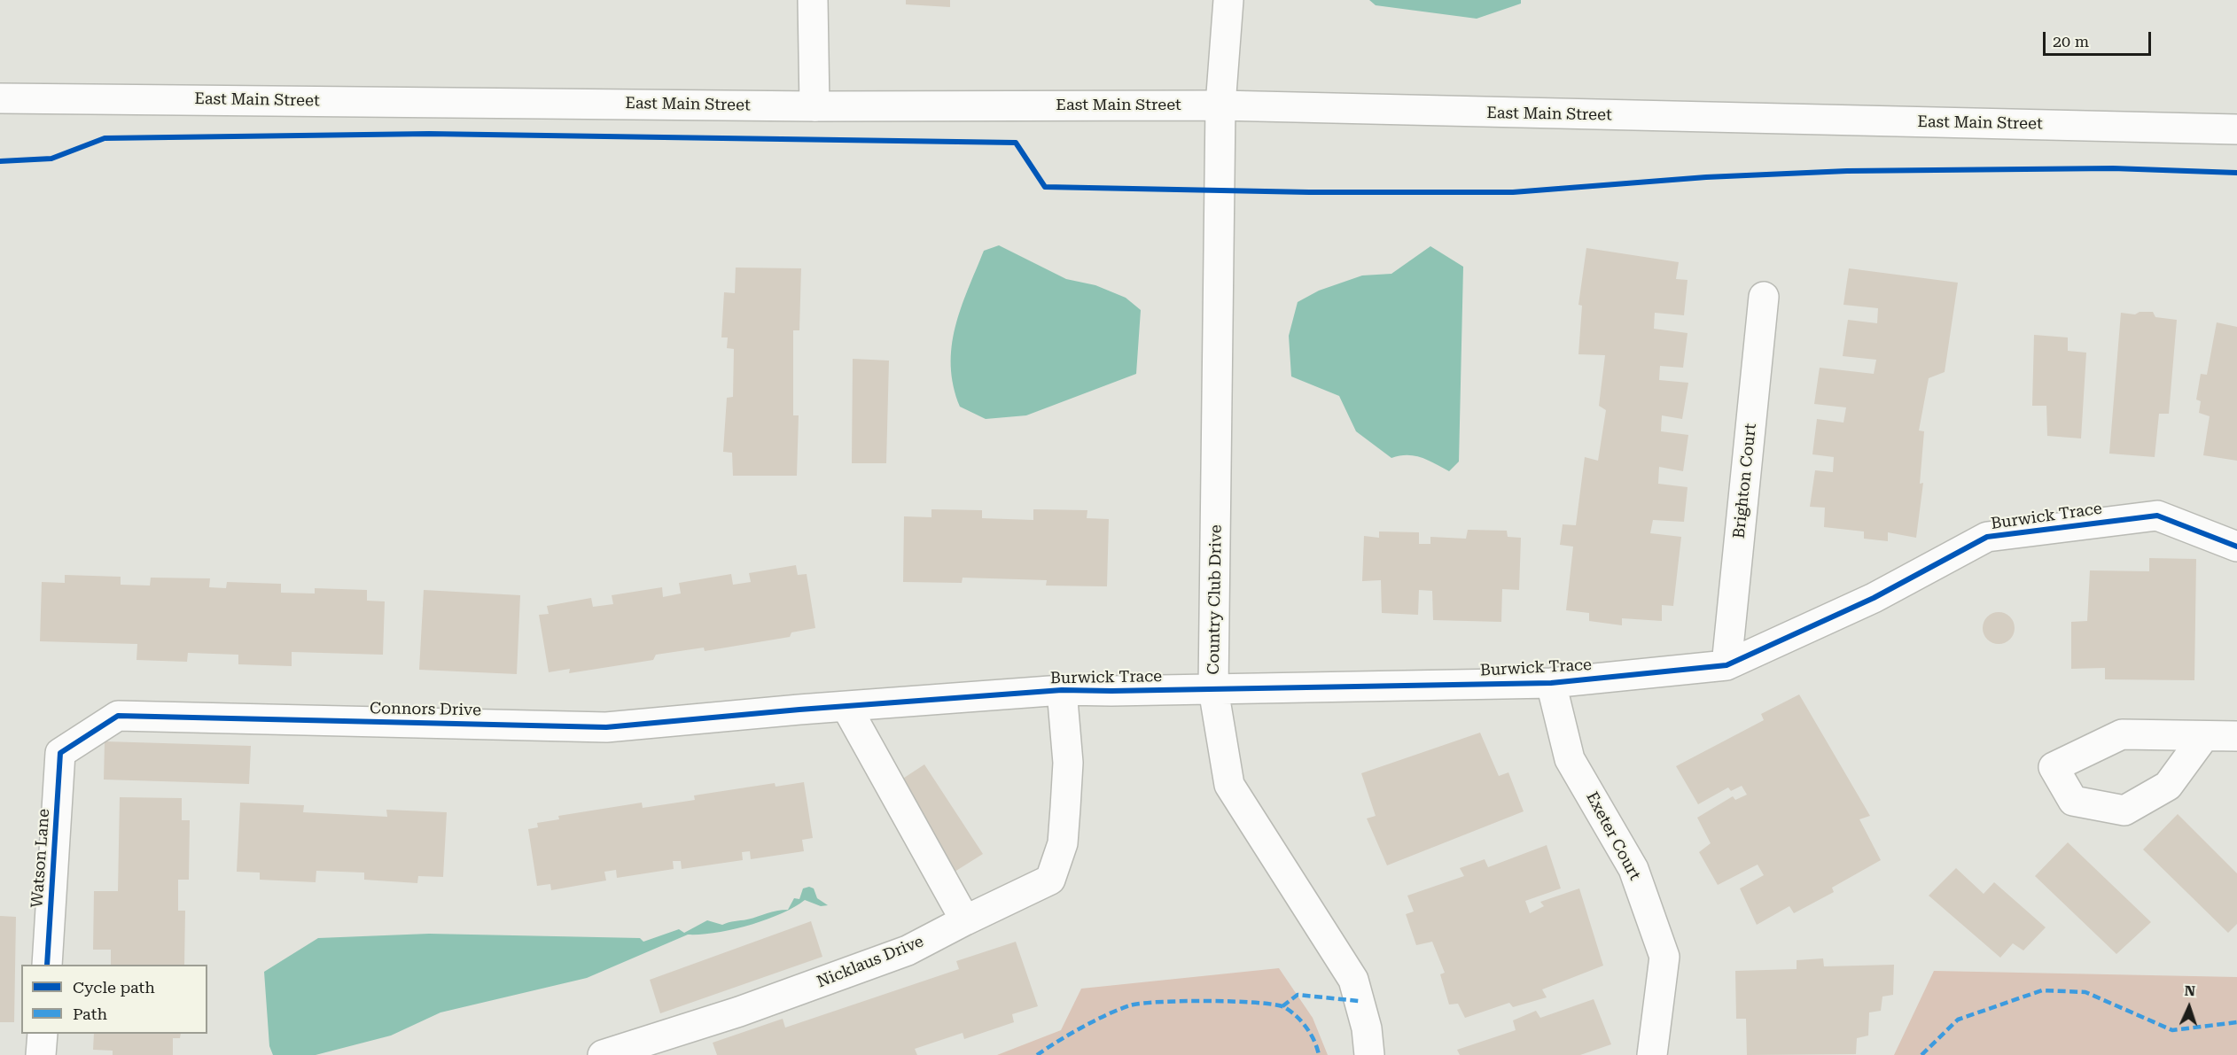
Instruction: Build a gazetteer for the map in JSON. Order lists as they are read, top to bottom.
{
  "streets": {
    "street": [
      "East Main Street",
      "Brighton Court",
      "Burwick Trace",
      "Country Club Drive",
      "Connors Drive",
      "Exeter Court",
      "Watson Lane",
      "Nicklaus Drive"
    ]
  },
  "crossings": [
    ["East Main Street", "Country Club Drive"],
    ["Brighton Court", "Burwick Trace"],
    ["Burwick Trace", "Country Club Drive"],
    ["Burwick Trace", "Connors Drive"],
    ["Burwick Trace", "Exeter Court"],
    ["Burwick Trace", "Nicklaus Drive"],
    ["Connors Drive", "Watson Lane"]
  ],
  "legend": ["Cycle path", "Path"],
  "scale_bar": "20 m",
  "north": "top"
}
